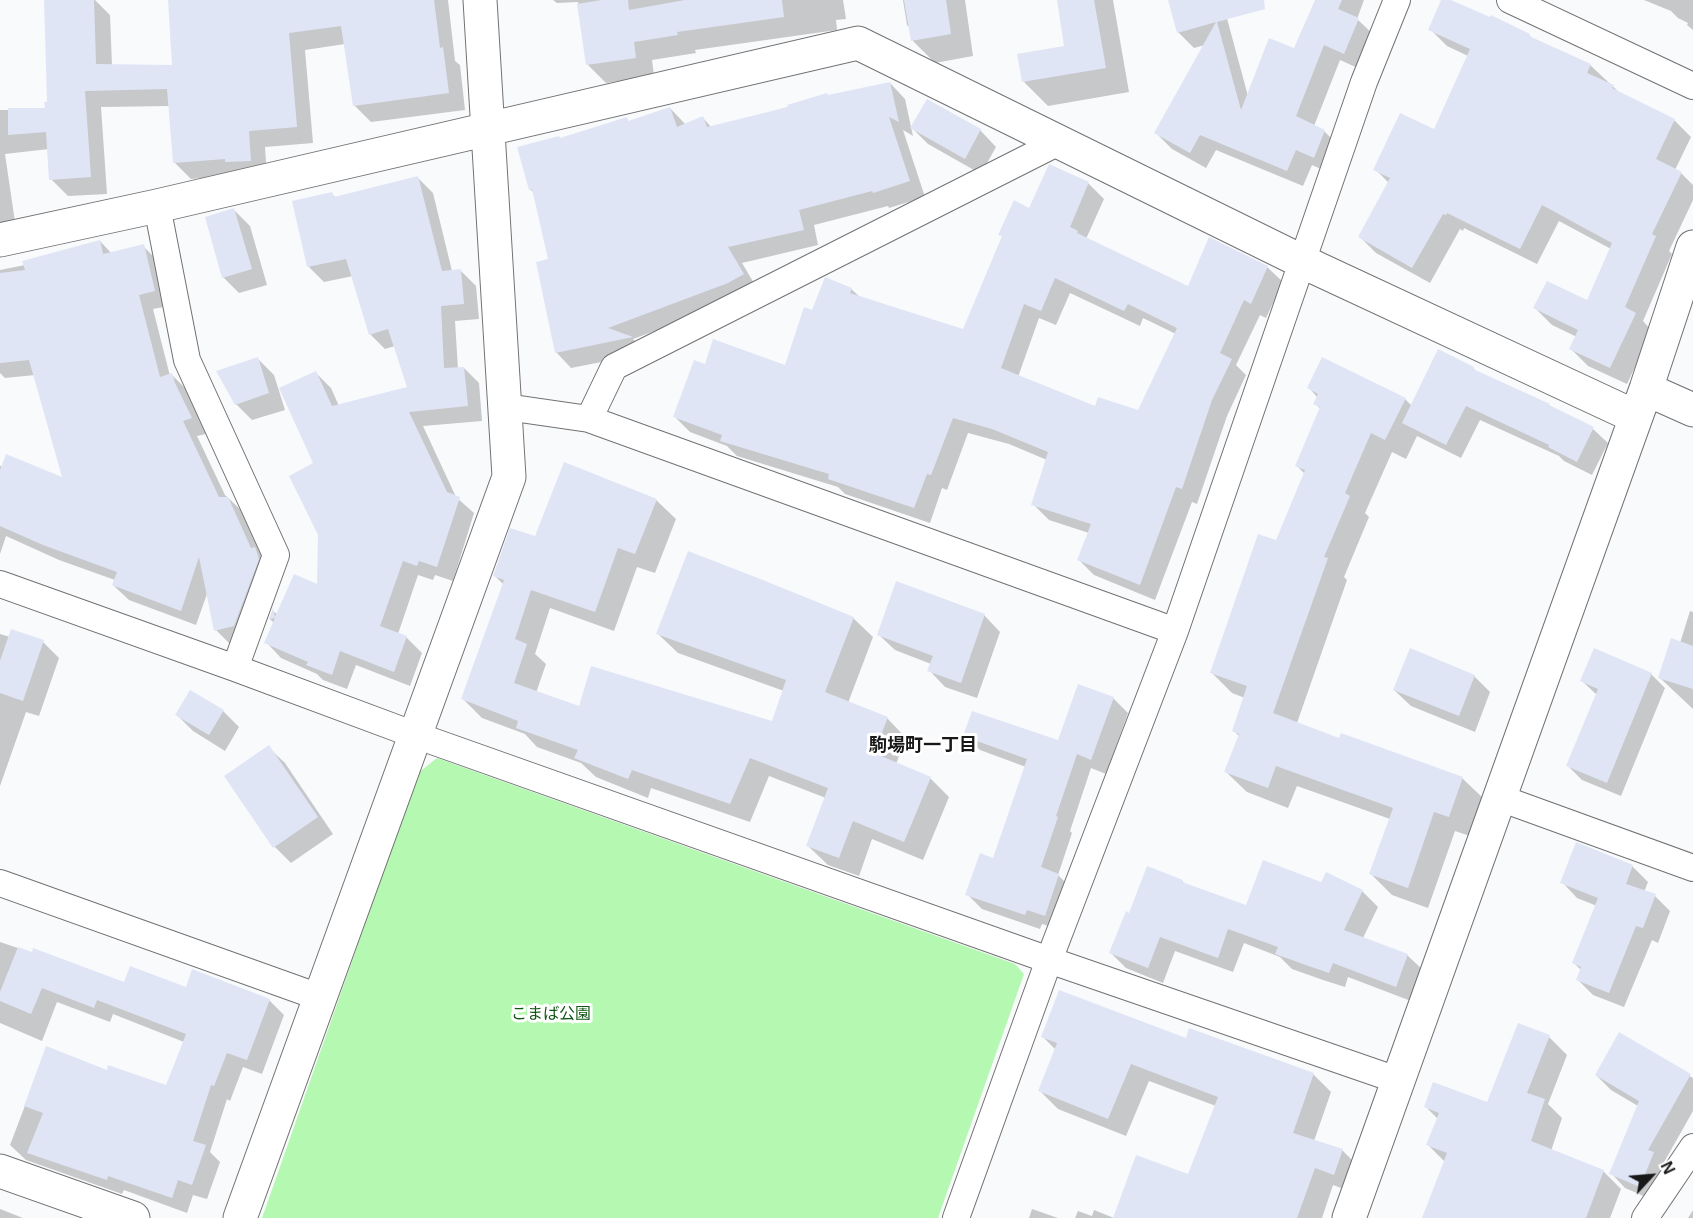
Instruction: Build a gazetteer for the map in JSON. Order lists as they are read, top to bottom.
{
  "districts": ["駒場町一丁目"],
  "parks": ["こまば公園"],
  "north": "top right"
}
